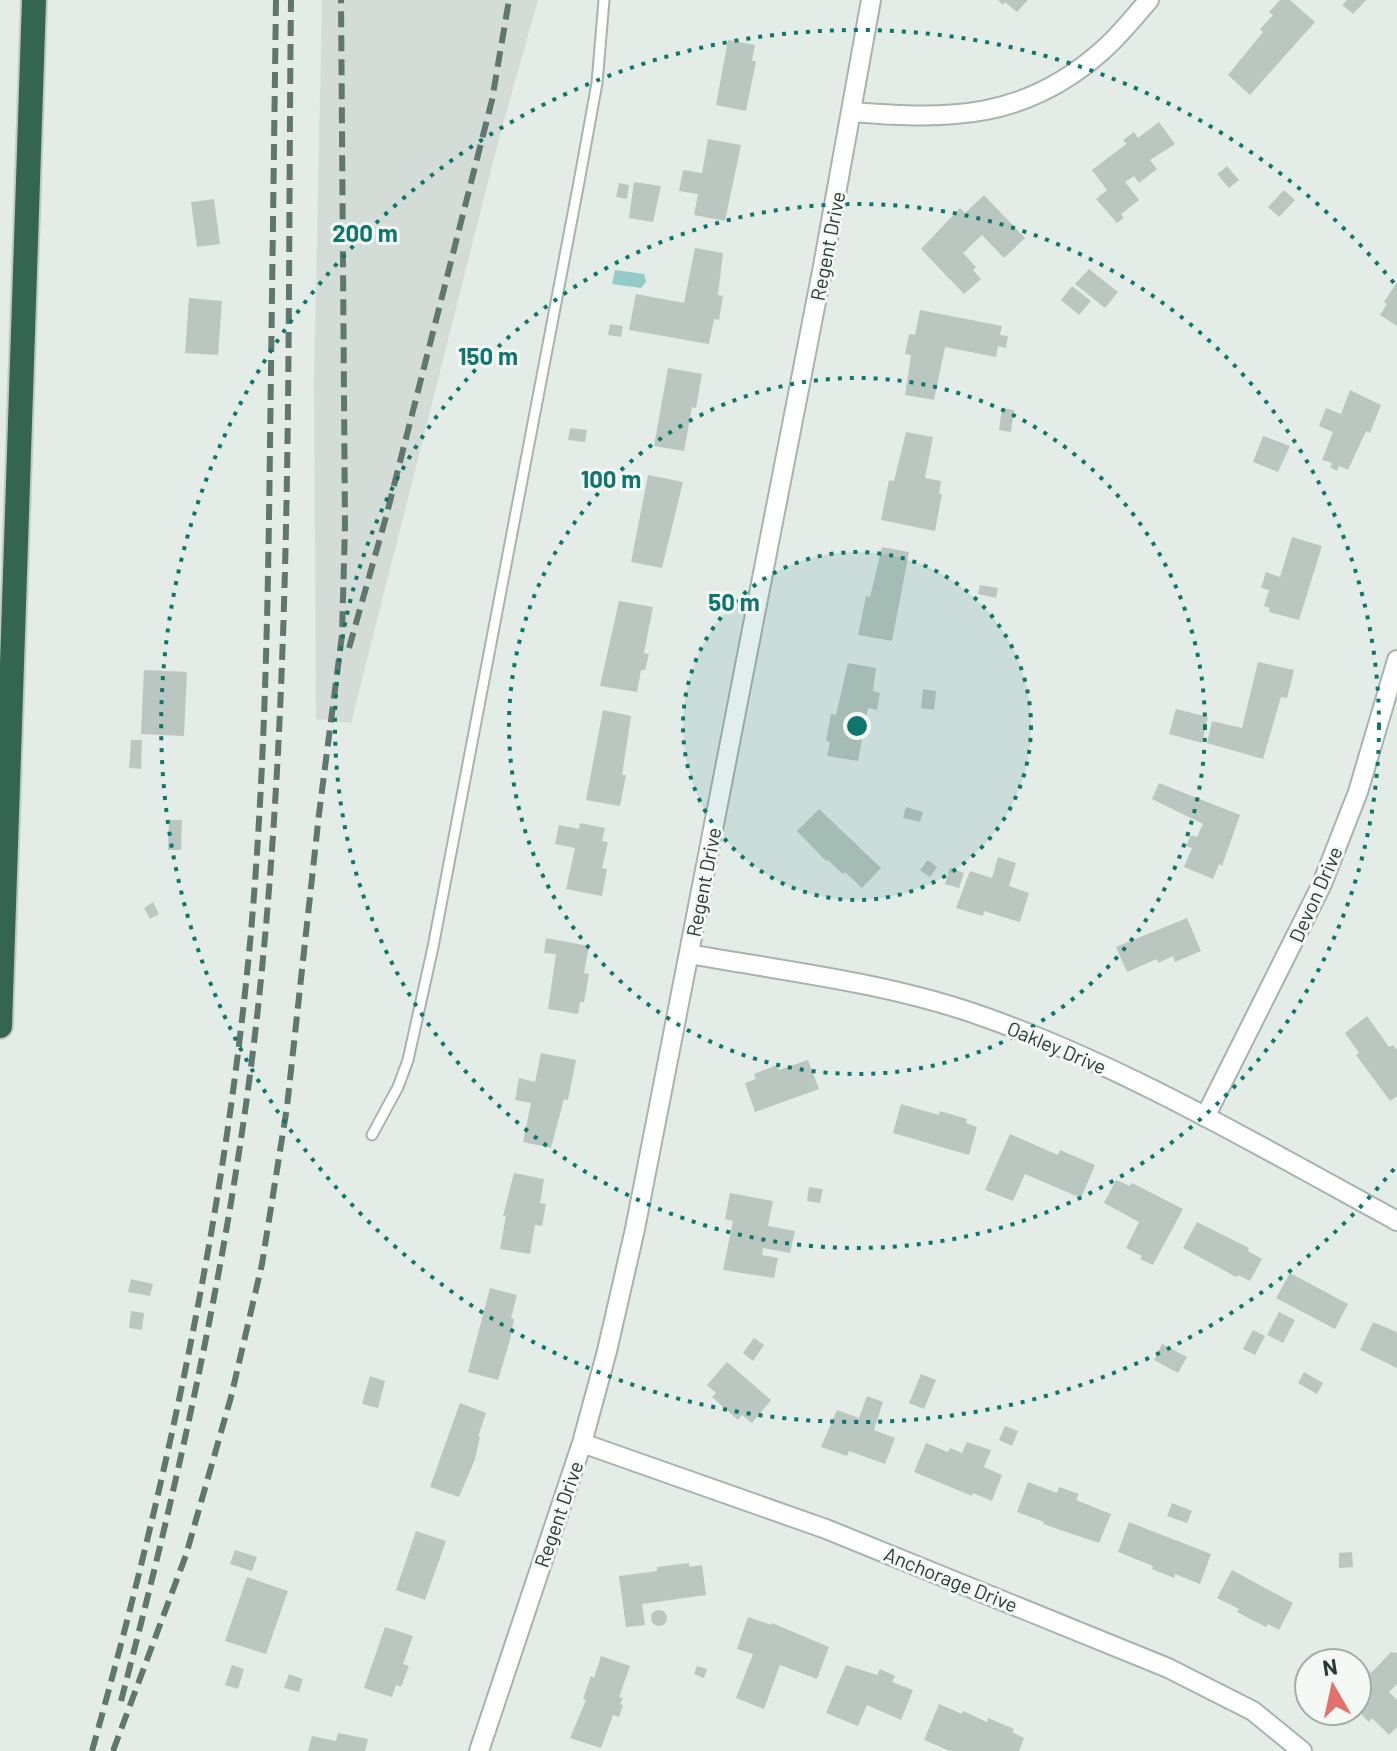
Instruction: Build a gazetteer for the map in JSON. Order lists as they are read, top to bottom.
{
  "streets": {
    "street": [
      "Regent Drive",
      "Devon Drive",
      "Oakley Drive",
      "Anchorage Drive"
    ]
  },
  "crossings": [
    ["Regent Drive", "Oakley Drive"],
    ["Regent Drive", "Anchorage Drive"],
    ["Devon Drive", "Oakley Drive"]
  ],
  "north": "top",
  "rings": [
    "200 m",
    "150 m",
    "100 m",
    "50 m"
  ]
}
